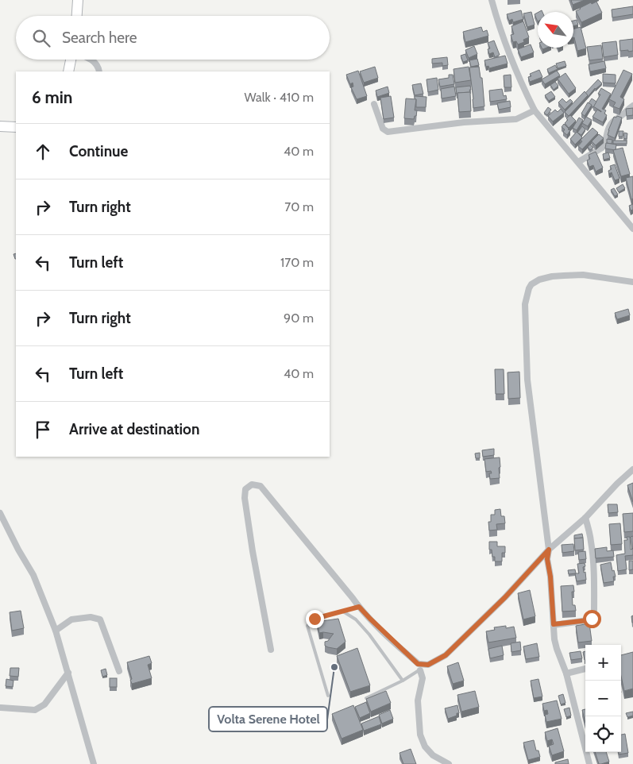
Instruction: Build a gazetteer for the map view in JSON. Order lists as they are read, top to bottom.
{
  "places": ["Volta Serene Hotel"],
  "north": "top left",
  "page": {
    "search": "Search here",
    "heading": ["6 min", "Walk · 410 m"],
    "list": [
      ["Continue", "40 m"],
      ["Turn right", "70 m"],
      ["Turn left", "170 m"],
      ["Turn right", "90 m"],
      ["Turn left", "40 m"],
      "Arrive at destination"
    ],
    "map_buttons": ["+", "−"]
  }
}
